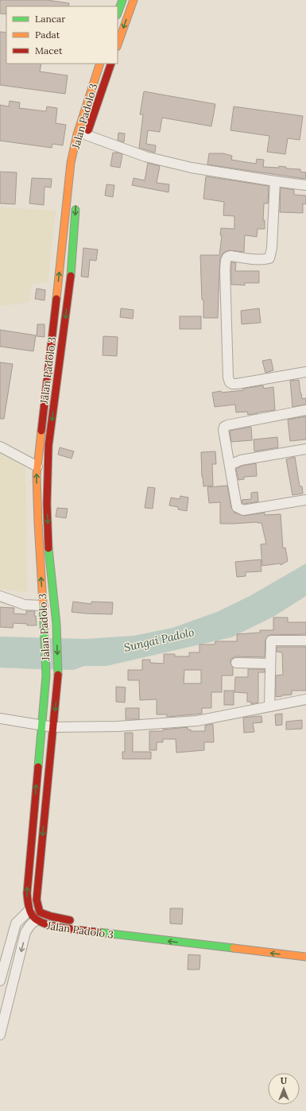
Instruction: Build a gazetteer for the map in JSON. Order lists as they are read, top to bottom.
{
  "streets": {
    "street": ["Jalan Padolo 3"]
  },
  "water": ["Sungai Padolo"],
  "legend": ["Lancar", "Padat", "Macet"],
  "north": "top"
}
